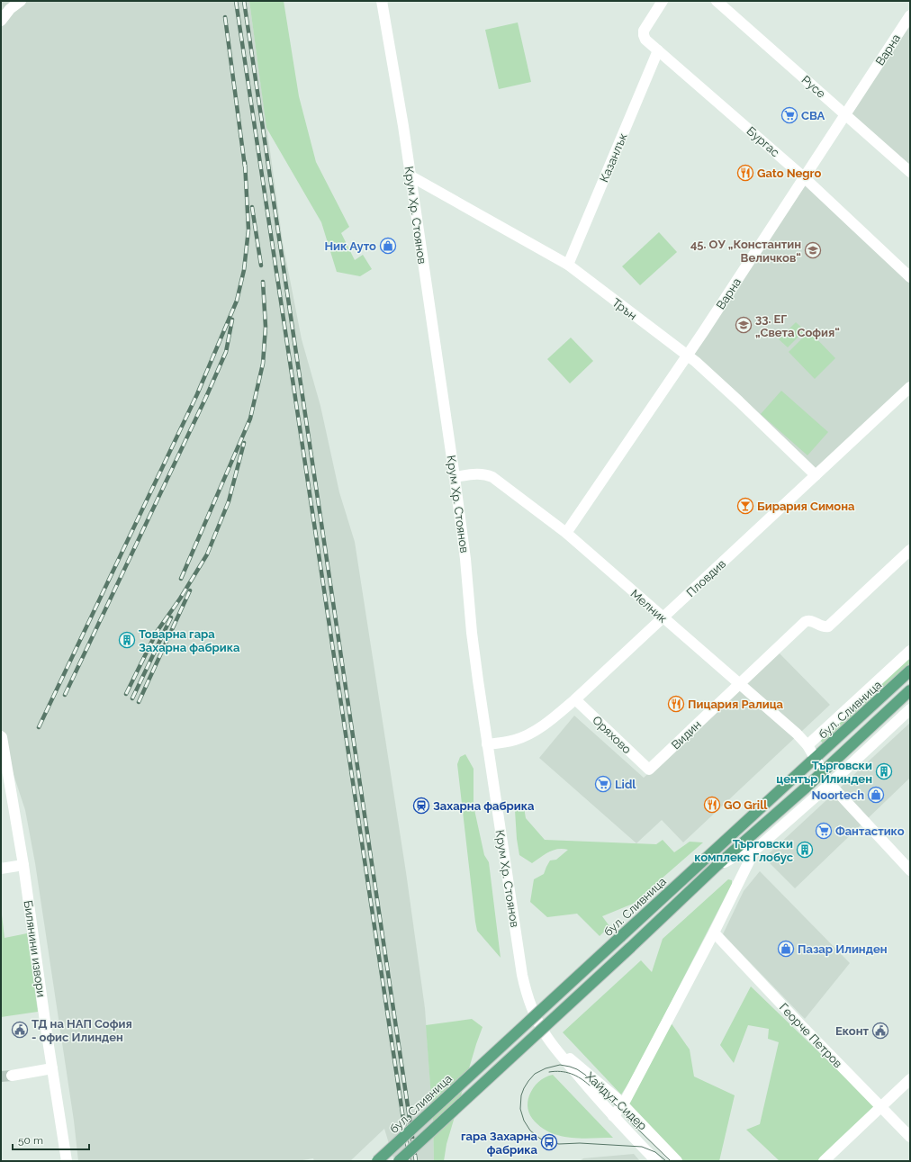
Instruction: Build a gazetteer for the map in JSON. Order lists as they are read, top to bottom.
{
  "streets": {
    "main road": ["бул. Сливница"],
    "street": [
      "Варна",
      "Русе",
      "Бургас",
      "Казанлък",
      "Крум Хр. Стоянов",
      "Трън",
      "Пловдив",
      "Мелник",
      "Оряхово",
      "Видин",
      "Билянини извори",
      "Георче Петров",
      "Хайдут Сидер"
    ]
  },
  "crossings": [
    ["Варна", "Русе"],
    ["Варна", "Бургас"],
    ["Варна", "Трън"],
    ["Варна", "Мелник"],
    ["Бургас", "Казанлък"],
    ["Казанлък", "Трън"],
    ["Крум Хр. Стоянов", "Трън"],
    ["Крум Хр. Стоянов", "Пловдив"],
    ["Крум Хр. Стоянов", "Мелник"],
    ["Крум Хр. Стоянов", "Хайдут Сидер"],
    ["Трън", "Пловдив"],
    ["Пловдив", "Мелник"],
    ["Пловдив", "Оряхово"],
    ["Мелник", "бул. Сливница"],
    ["Мелник", "Видин"],
    ["Оряхово", "Видин"]
  ],
  "places": {
    "supermarket": ["CBA", "Lidl", "Фантастико"],
    "restaurant": ["Gato Negro", "Пицария Ралица", "GO Grill"],
    "shop": ["Ник Ауто", "Noortech", "Пазар Илинден"],
    "school or university": ["45. ОУ „Константин Величков“", "33. ЕГ „Света София“"],
    "bar": ["Бирария Симона"],
    "building": ["Товарна гара Захарна фабрика", "Търговски център Илинден", "Търговски комплекс Глобус"],
    "station": ["Захарна фабрика"],
    "public building": ["ТД на НАП София - офис Илинден", "Еконт"],
    "bus stop": ["гара Захарна фабрика"]
  },
  "scale_bar": "50 m"
}
